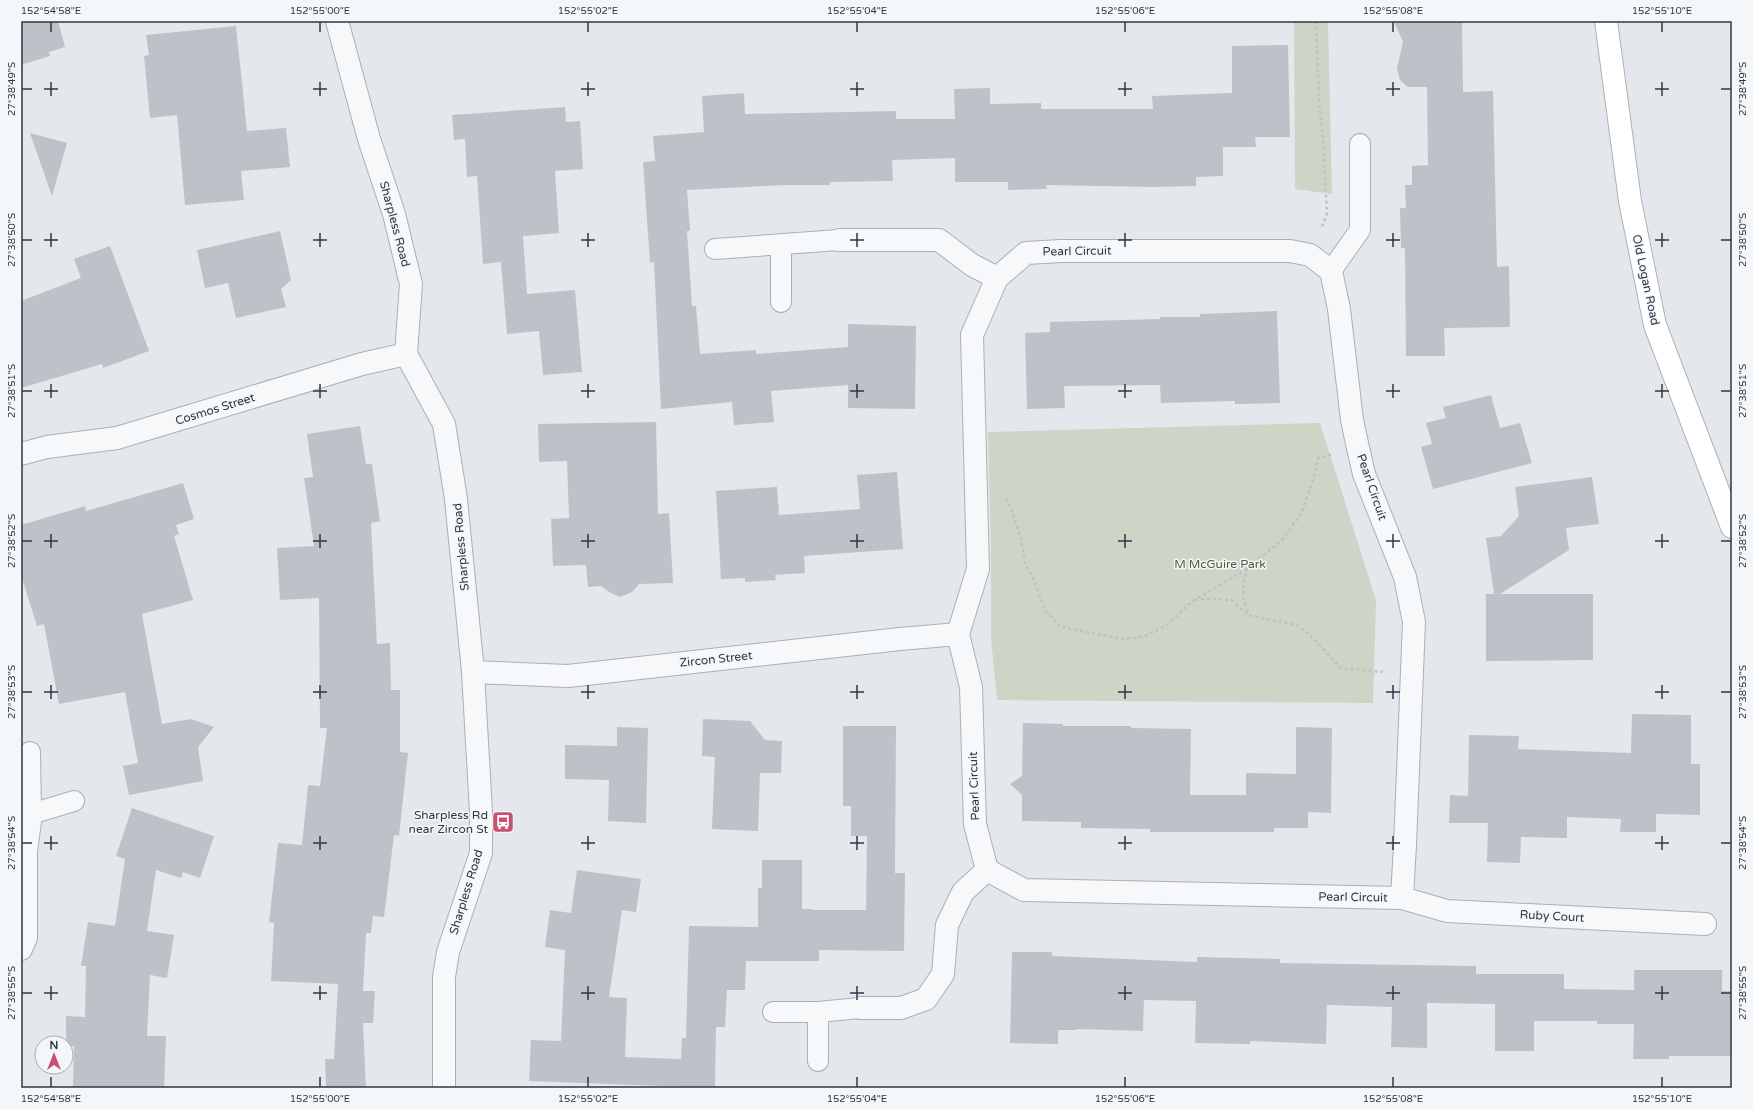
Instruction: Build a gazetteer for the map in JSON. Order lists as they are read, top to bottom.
{
  "streets": {
    "main road": ["Old Logan Road"],
    "street": [
      "Sharpless Road",
      "Pearl Circuit",
      "Cosmos Street",
      "Zircon Street",
      "Ruby Court"
    ]
  },
  "crossings": [
    ["Sharpless Road", "Cosmos Street"],
    ["Sharpless Road", "Zircon Street"],
    ["Pearl Circuit", "Zircon Street"],
    ["Pearl Circuit", "Ruby Court"]
  ],
  "parks": ["M McGuire Park"],
  "places": {
    "bus stop": ["Sharpless Rd near Zircon St"]
  },
  "north": "top",
  "coordinates": [
    "152°54'58\"E",
    "152°55'00\"E",
    "152°55'02\"E",
    "152°55'04\"E",
    "152°55'06\"E",
    "152°55'08\"E",
    "152°55'10\"E",
    "27°38'49\"S",
    "27°38'50\"S",
    "27°38'51\"S",
    "27°38'52\"S",
    "27°38'53\"S",
    "27°38'54\"S",
    "27°38'55\"S"
  ]
}
